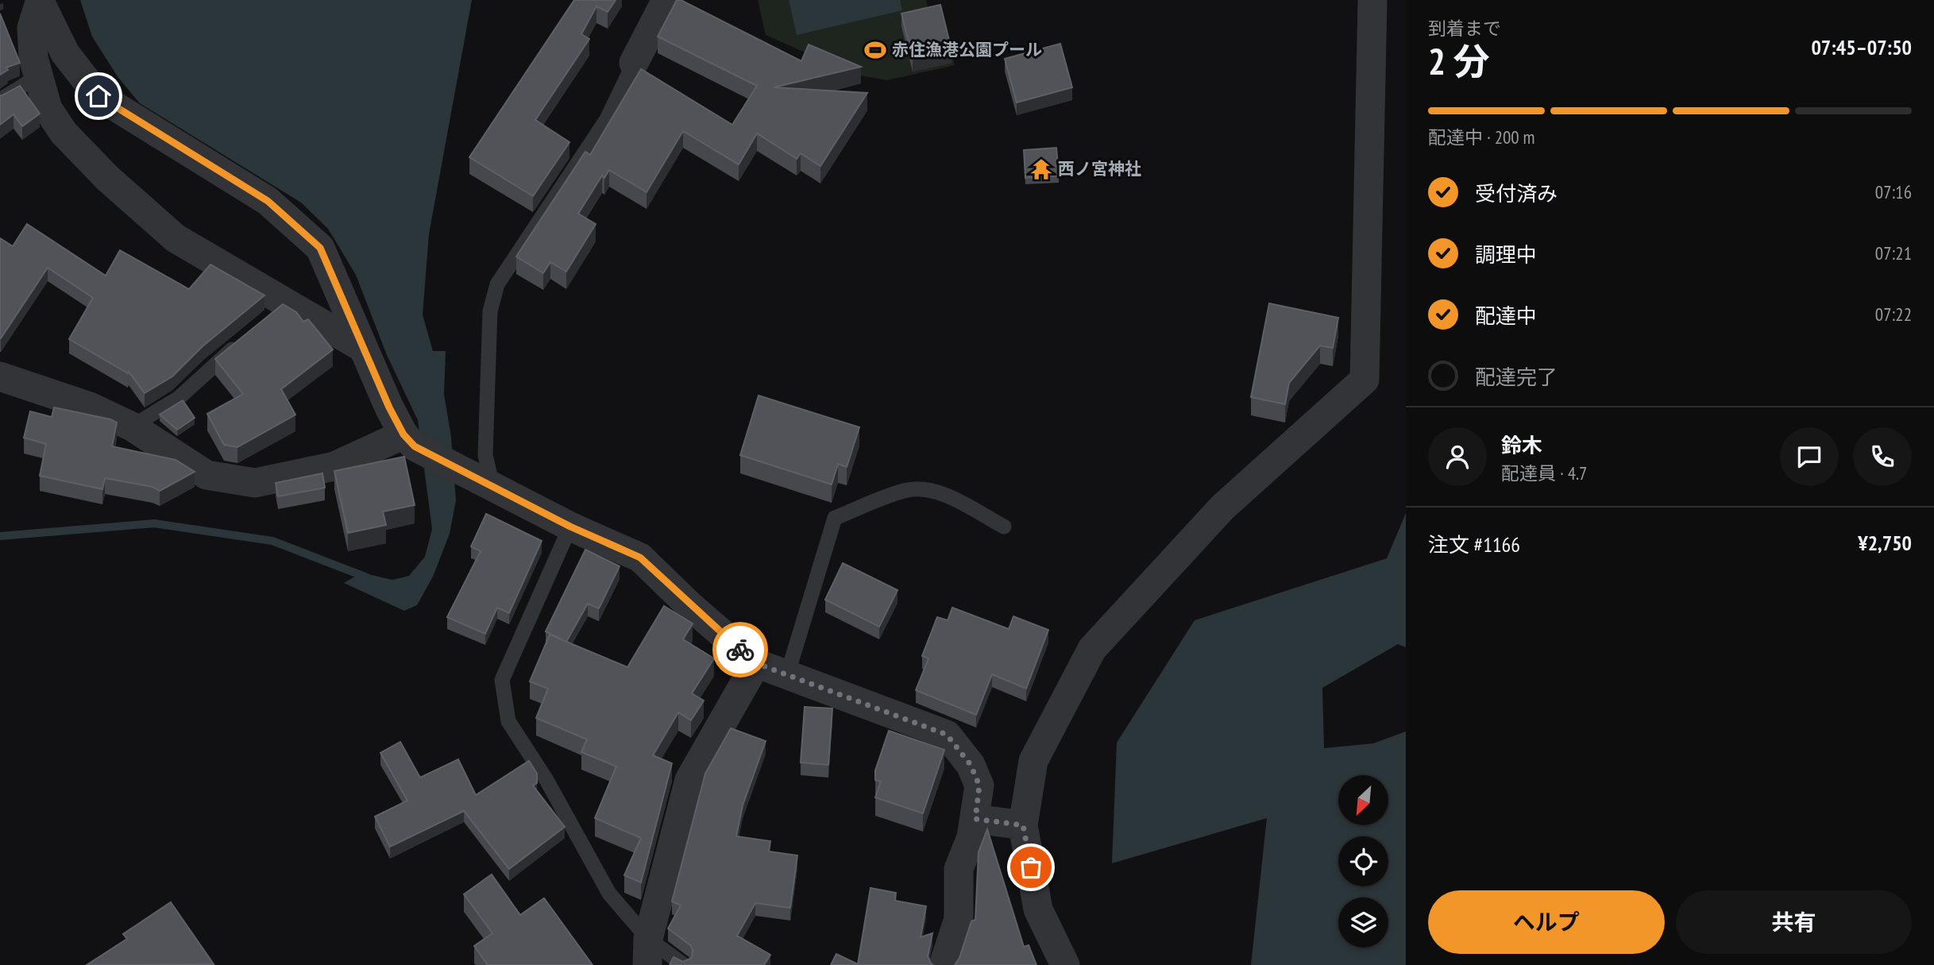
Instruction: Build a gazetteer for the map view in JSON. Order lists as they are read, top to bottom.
{
  "places": {
    "sports": ["赤住漁港公園プール"],
    "temple": ["西ノ宮神社"]
  },
  "north": "bottom left",
  "page": {
    "heading": ["2 分", "到着まで", "07:45–07:50"],
    "panel": [
      "鈴木",
      "配達員 · 4.7",
      "注文 #1166",
      "¥2,750"
    ],
    "bar": "配達中 · 200 m",
    "list": [
      ["受付済み", "07:16"],
      ["調理中", "07:21"],
      ["配達中", "07:22"],
      "配達完了"
    ],
    "buttons": ["ヘルプ", "共有"]
  }
}
